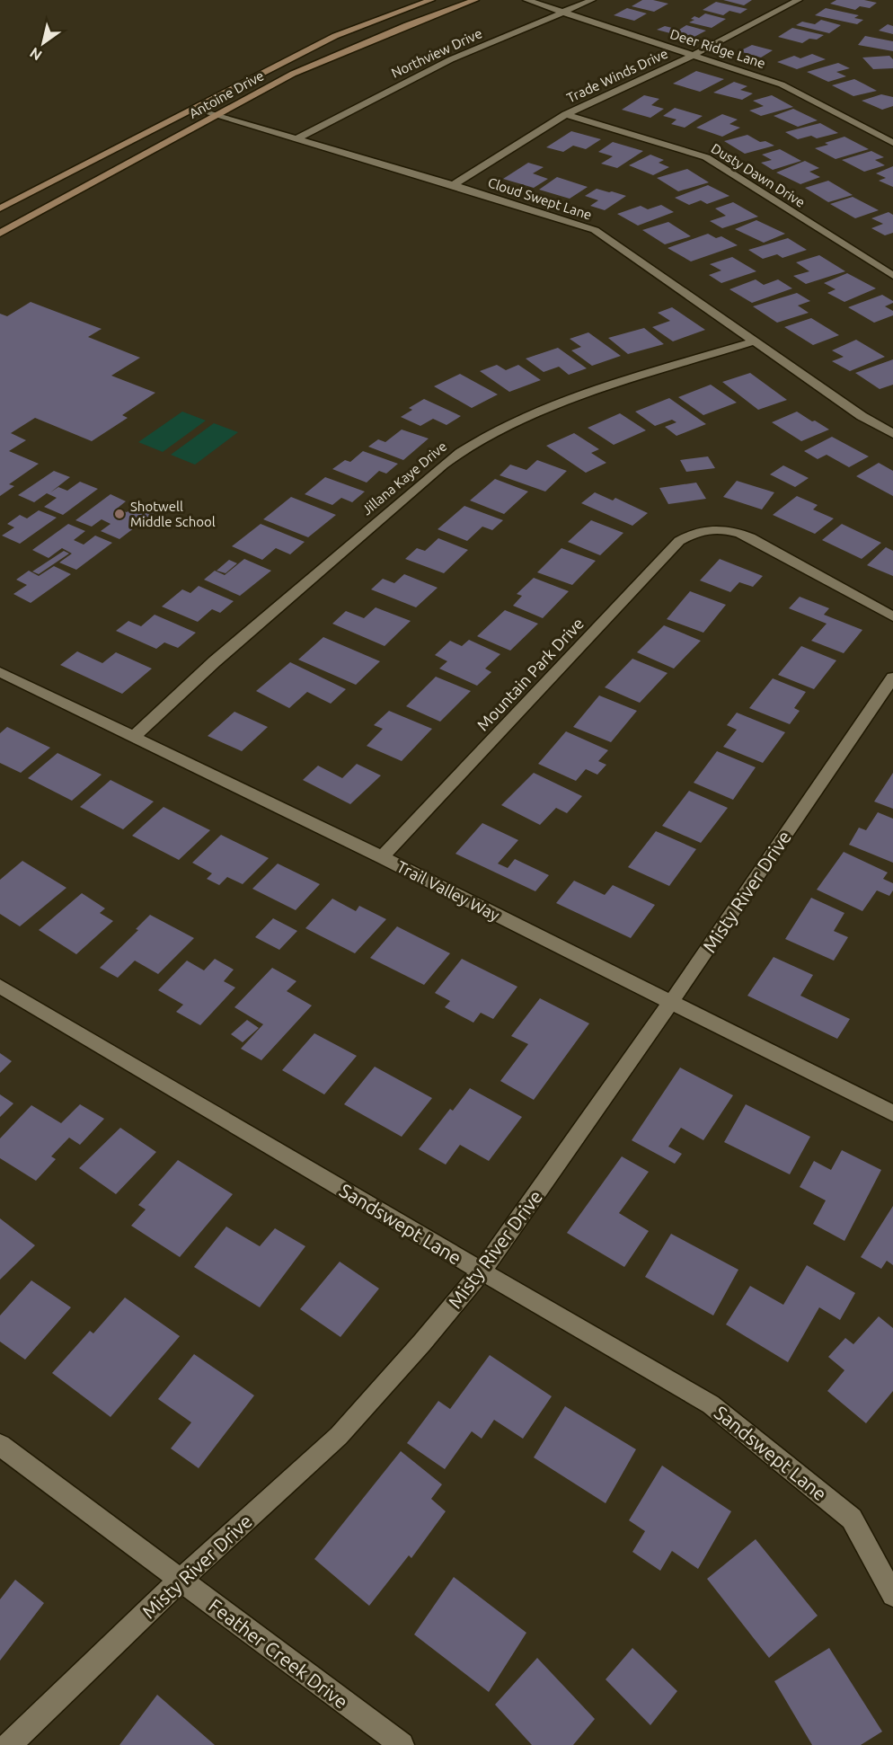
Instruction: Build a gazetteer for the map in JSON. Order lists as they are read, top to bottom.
{
  "streets": {
    "main road": ["Antoine Drive"],
    "street": [
      "Deer Ridge Lane",
      "Northview Drive",
      "Trade Winds Drive",
      "Dusty Dawn Drive",
      "Cloud Swept Lane",
      "Jillana Kaye Drive",
      "Mountain Park Drive",
      "Trail Valley Way",
      "Misty River Drive",
      "Sandswept Lane",
      "Feather Creek Drive"
    ]
  },
  "crossings": [
    ["Deer Ridge Lane", "Northview Drive"],
    ["Deer Ridge Lane", "Trade Winds Drive"],
    ["Northview Drive", "Cloud Swept Lane"],
    ["Trade Winds Drive", "Dusty Dawn Drive"],
    ["Trade Winds Drive", "Cloud Swept Lane"],
    ["Antoine Drive", "Cloud Swept Lane"],
    ["Cloud Swept Lane", "Jillana Kaye Drive"],
    ["Jillana Kaye Drive", "Trail Valley Way"],
    ["Mountain Park Drive", "Trail Valley Way"],
    ["Trail Valley Way", "Misty River Drive"],
    ["Misty River Drive", "Sandswept Lane"],
    ["Misty River Drive", "Feather Creek Drive"]
  ],
  "places": ["Shotwell Middle School"],
  "north": "bottom left"
}
